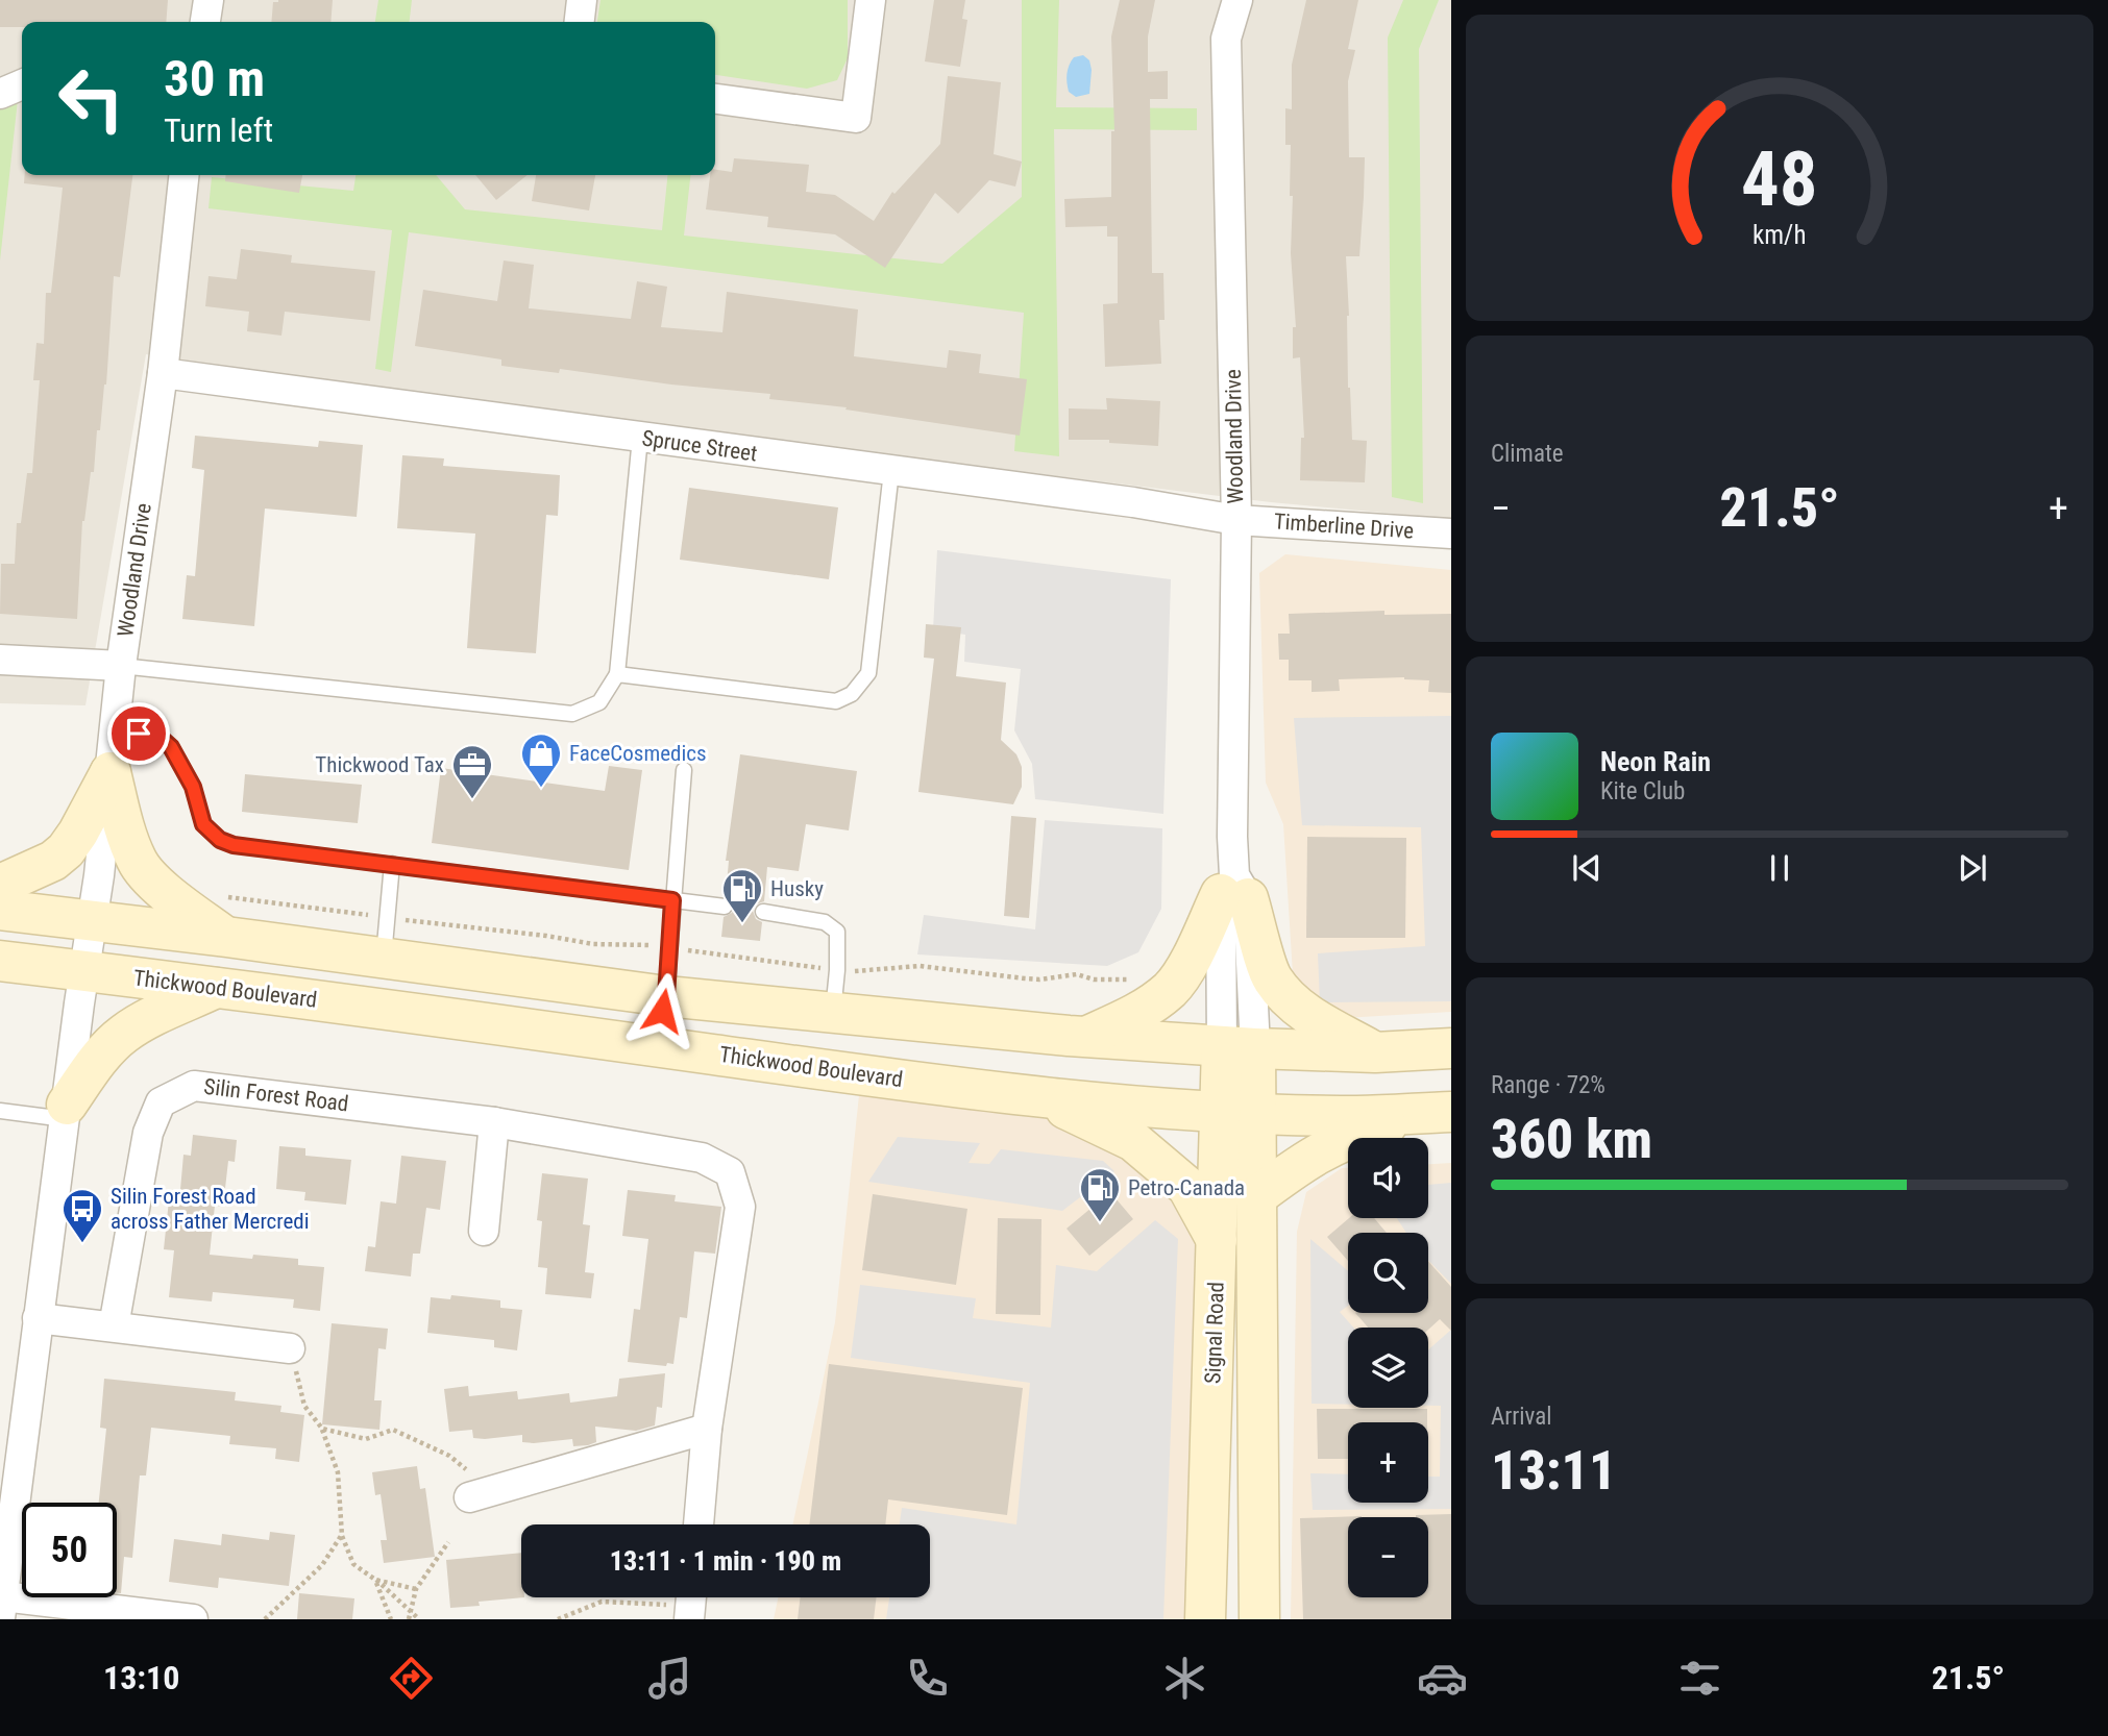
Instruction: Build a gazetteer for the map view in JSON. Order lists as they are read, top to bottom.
{
  "streets": {
    "main road": ["Thickwood Boulevard", "Signal Road"],
    "street": [
      "Woodland Drive",
      "Spruce Street",
      "Timberline Drive",
      "Silin Forest Road"
    ]
  },
  "crossings": [
    ["Woodland Drive", "Spruce Street"],
    ["Woodland Drive", "Timberline Drive"],
    ["Woodland Drive", "Thickwood Boulevard"],
    ["Woodland Drive", "Signal Road"],
    ["Spruce Street", "Timberline Drive"],
    ["Thickwood Boulevard", "Signal Road"]
  ],
  "places": {
    "shop": ["FaceCosmedics"],
    "office": ["Thickwood Tax"],
    "fuel station": ["Husky", "Petro-Canada"],
    "bus stop": ["Silin Forest Road across Father Mercredi"]
  },
  "page": {
    "turn": ["30 m", "Turn left"],
    "tile": [
      "Climate",
      ["Range · 72%", "360 km"],
      ["Arrival", "13:11"]
    ],
    "heat": ["−", "21.5°", "+"],
    "song": ["Neon Rain", "Kite Club"],
    "map_buttons": ["+", "−"],
    "limit": "50",
    "trip": "13:11 · 1 min · 190 m",
    "tabs": ["13:10", "21.5°"],
    "gauge": ["48", "km/h"]
  }
}
